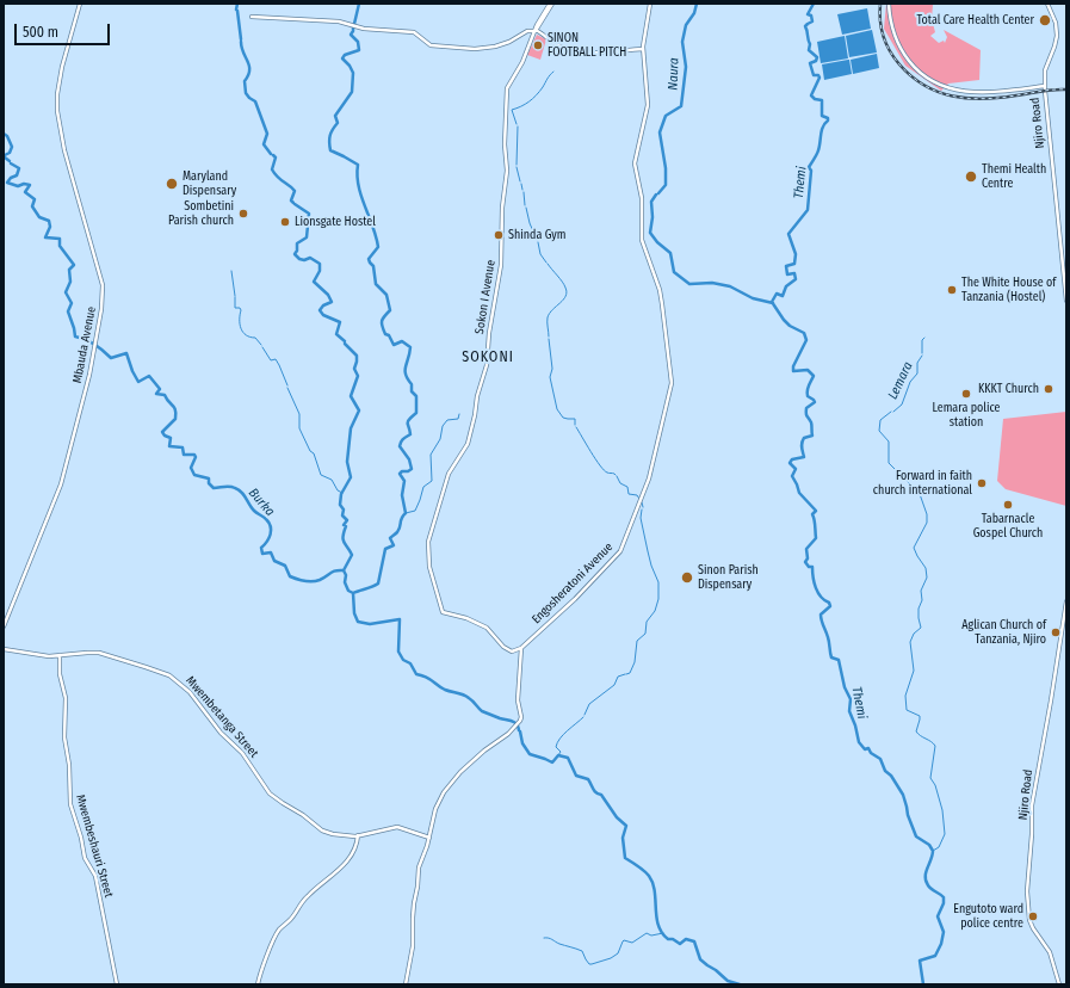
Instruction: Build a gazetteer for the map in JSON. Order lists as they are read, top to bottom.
{
  "streets": {
    "street": [
      "Njiro Road",
      "Sokon I Avenue",
      "Mbauda Avenue",
      "Engosheratoni Avenue",
      "Mwembetanga Street",
      "Mwembeshauri Street"
    ]
  },
  "crossings": [
    ["Sokon I Avenue", "Engosheratoni Avenue"],
    ["Mwembetanga Street", "Mwembeshauri Street"]
  ],
  "districts": ["SOKONI"],
  "water": [
    "Naura",
    "Themi",
    "Lemara",
    "Burka"
  ],
  "places": [
    "Total Care Health Center",
    "SINON FOOTBALL PITCH",
    "Themi Health Centre",
    "Maryland Dispensary",
    "Sombetini Parish church",
    "Lionsgate Hostel",
    "Shinda Gym",
    "The White House of Tanzania (Hostel)",
    "KKKT Church",
    "Lemara police station",
    "Forward in faith church international",
    "Tabarnacle Gospel Church",
    "Sinon Parish Dispensary",
    "Aglican Church of Tanzania, Njiro",
    "Engutoto ward police centre"
  ],
  "scale_bar": "500 m"
}
